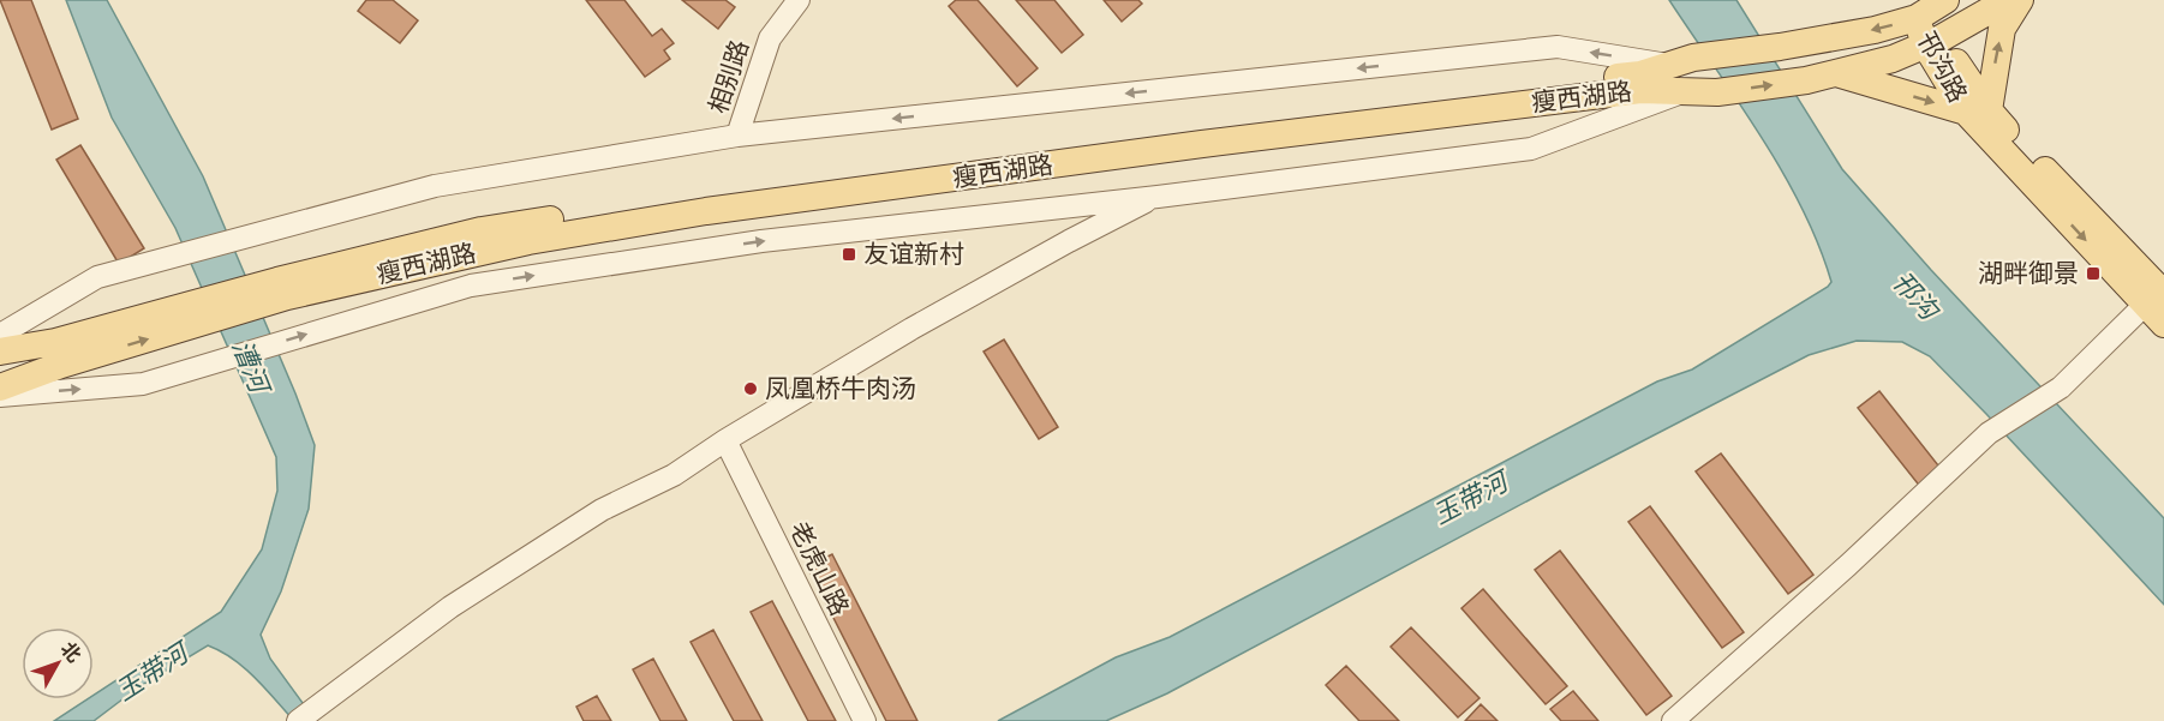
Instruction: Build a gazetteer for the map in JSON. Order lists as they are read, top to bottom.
{
  "streets": {
    "main road": ["邗沟路", "瘦西湖路"],
    "street": ["相别路", "老虎山路"]
  },
  "crossings": [
    ["邗沟路", "瘦西湖路"]
  ],
  "water": ["邗沟", "漕河", "玉带河"],
  "places": {
    "transit": ["友谊新村", "湖畔御景"],
    "other": ["凤凰桥牛肉汤"]
  },
  "north": "top right"
}
